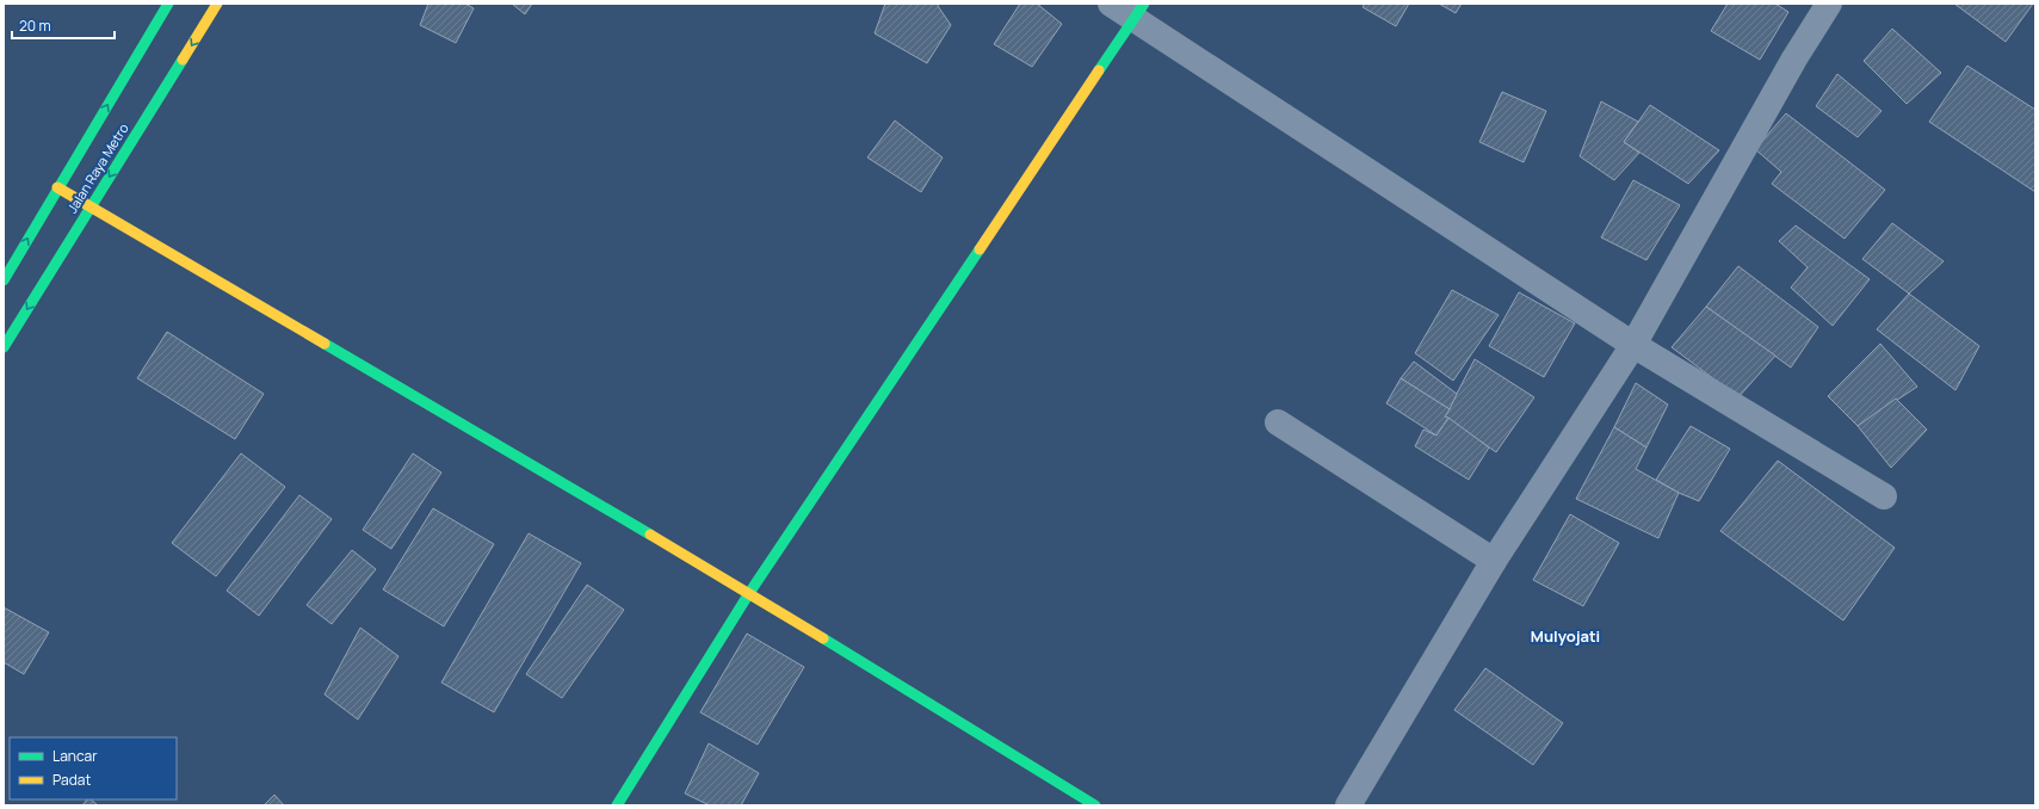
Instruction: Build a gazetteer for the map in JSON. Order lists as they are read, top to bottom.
{
  "streets": {
    "main road": ["Jalan Raya Metro"]
  },
  "districts": ["Mulyojati"],
  "legend": ["Lancar", "Padat"],
  "scale_bar": "20 m"
}
